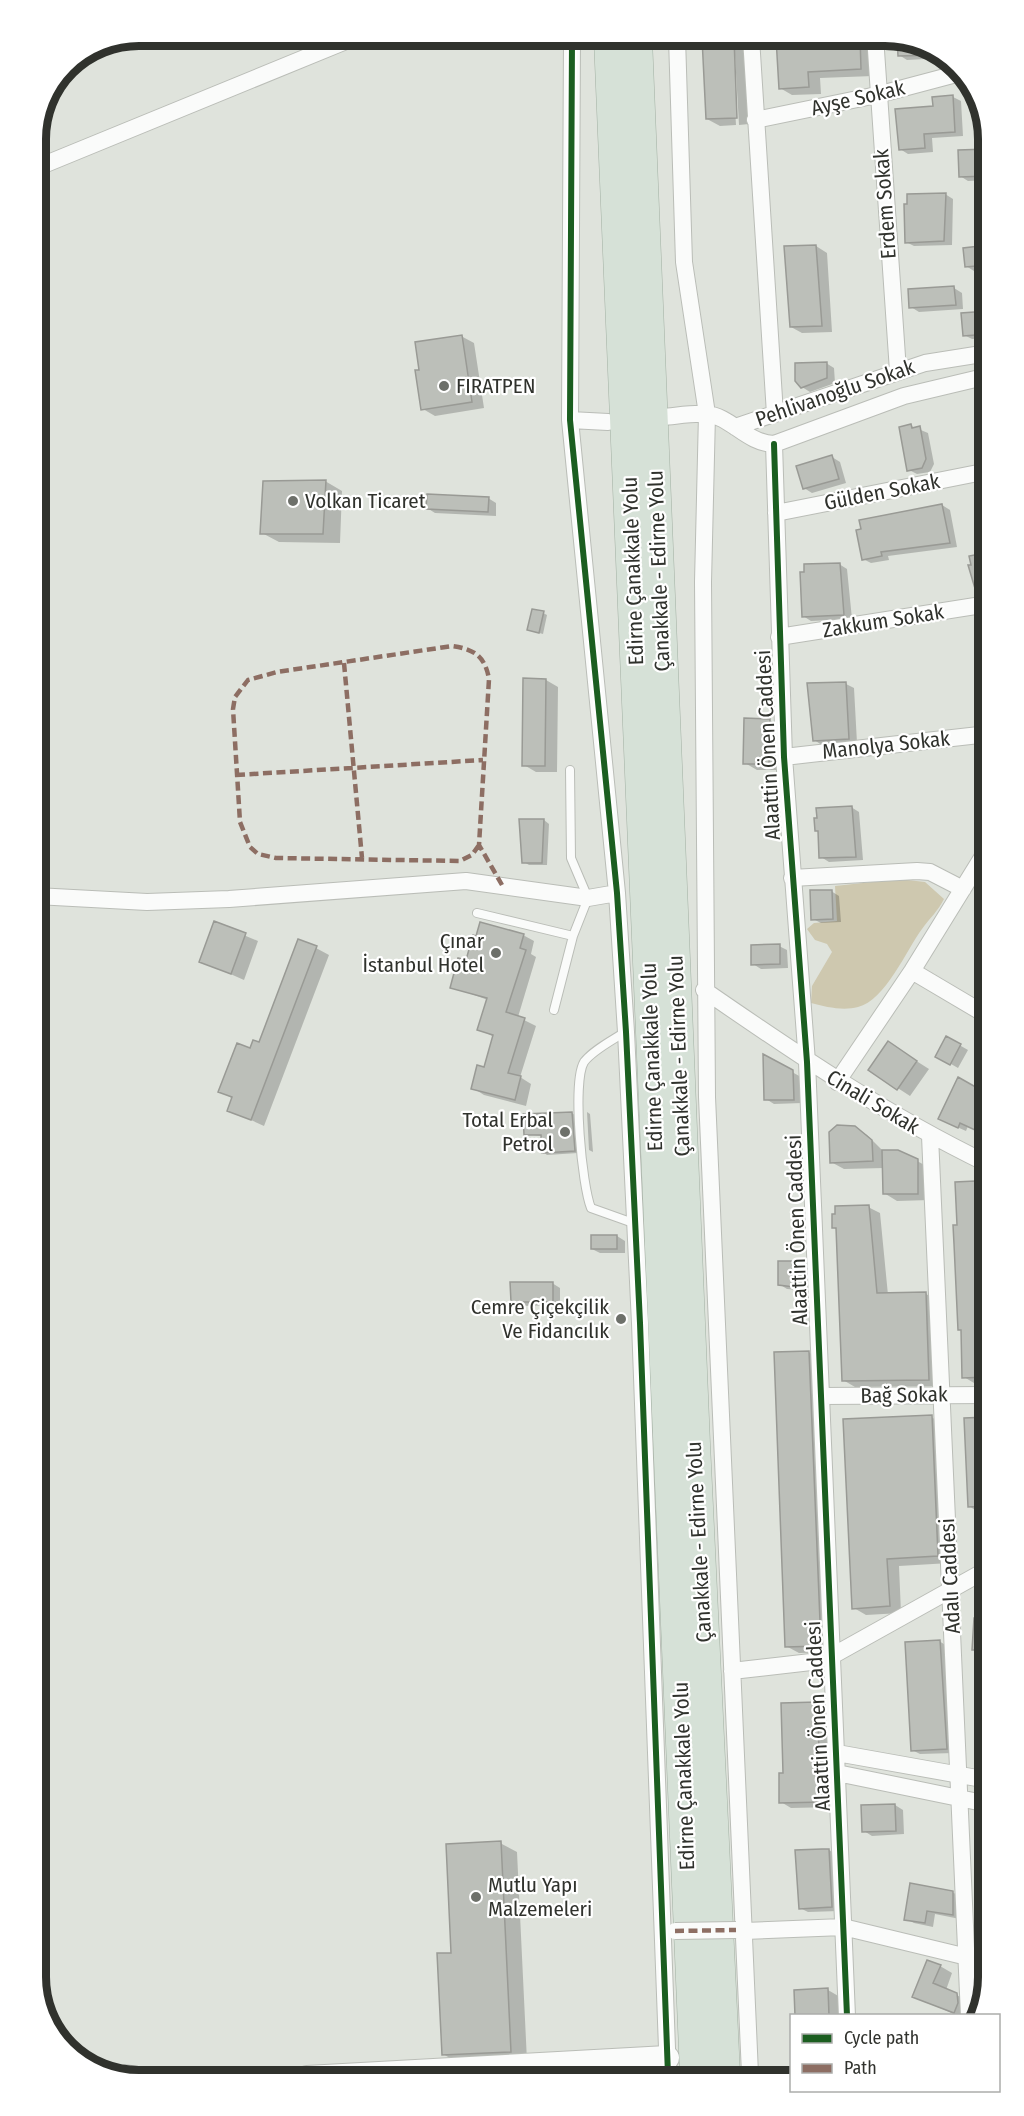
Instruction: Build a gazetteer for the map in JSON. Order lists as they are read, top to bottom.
{
  "streets": {
    "highway": ["Edirne Çanakkale Yolu", "Çanakkale - Edirne Yolu"],
    "street": [
      "Ayşe Sokak",
      "Erdem Sokak",
      "Pehlivanoğlu Sokak",
      "Gülden Sokak",
      "Zakkum Sokak",
      "Alaattin Önen Caddesi",
      "Manolya Sokak",
      "Cinali Sokak",
      "Bağ Sokak",
      "Adalı Caddesi"
    ]
  },
  "crossings": [
    ["Ayşe Sokak", "Erdem Sokak"],
    ["Erdem Sokak", "Pehlivanoğlu Sokak"],
    ["Pehlivanoğlu Sokak", "Alaattin Önen Caddesi"],
    ["Gülden Sokak", "Alaattin Önen Caddesi"],
    ["Edirne Çanakkale Yolu", "Çanakkale - Edirne Yolu"],
    ["Zakkum Sokak", "Alaattin Önen Caddesi"],
    ["Alaattin Önen Caddesi", "Manolya Sokak"],
    ["Alaattin Önen Caddesi", "Cinali Sokak"],
    ["Alaattin Önen Caddesi", "Bağ Sokak"],
    ["Cinali Sokak", "Adalı Caddesi"],
    ["Bağ Sokak", "Adalı Caddesi"]
  ],
  "places": [
    "FIRATPEN",
    "Volkan Ticaret",
    "Çınar İstanbul Hotel",
    "Total Erbal Petrol",
    "Cemre Çiçekçilik Ve Fidancılık",
    "Mutlu Yapı Malzemeleri"
  ],
  "legend": ["Cycle path", "Path"]
}
